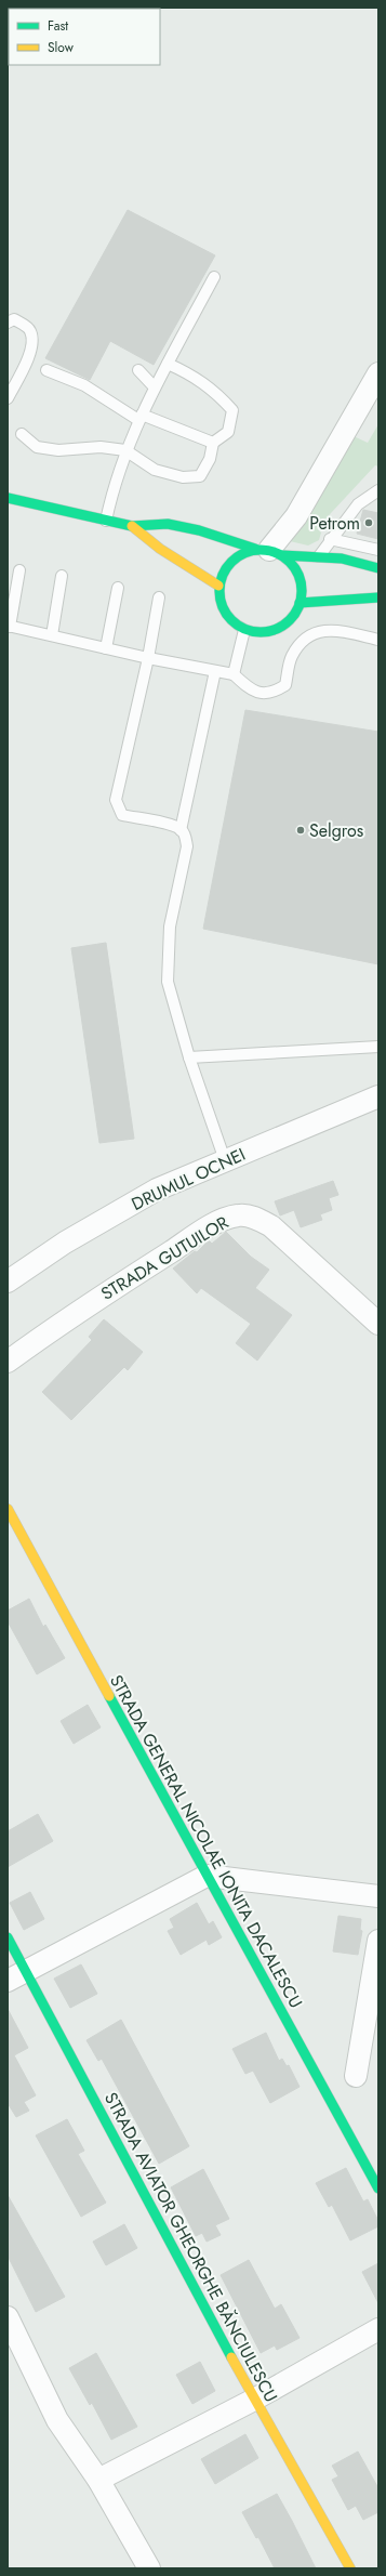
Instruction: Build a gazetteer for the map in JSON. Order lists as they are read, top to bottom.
{
  "streets": {
    "street": [
      "DRUMUL OCNEI",
      "STRADA GUTUILOR",
      "STRADA GENERAL NICOLAE IONITA DACALESCU",
      "STRADA AVIATOR GHEORGHE BĂNCIULESCU"
    ]
  },
  "places": ["Petrom", "Selgros"],
  "legend": ["Fast", "Slow"]
}
